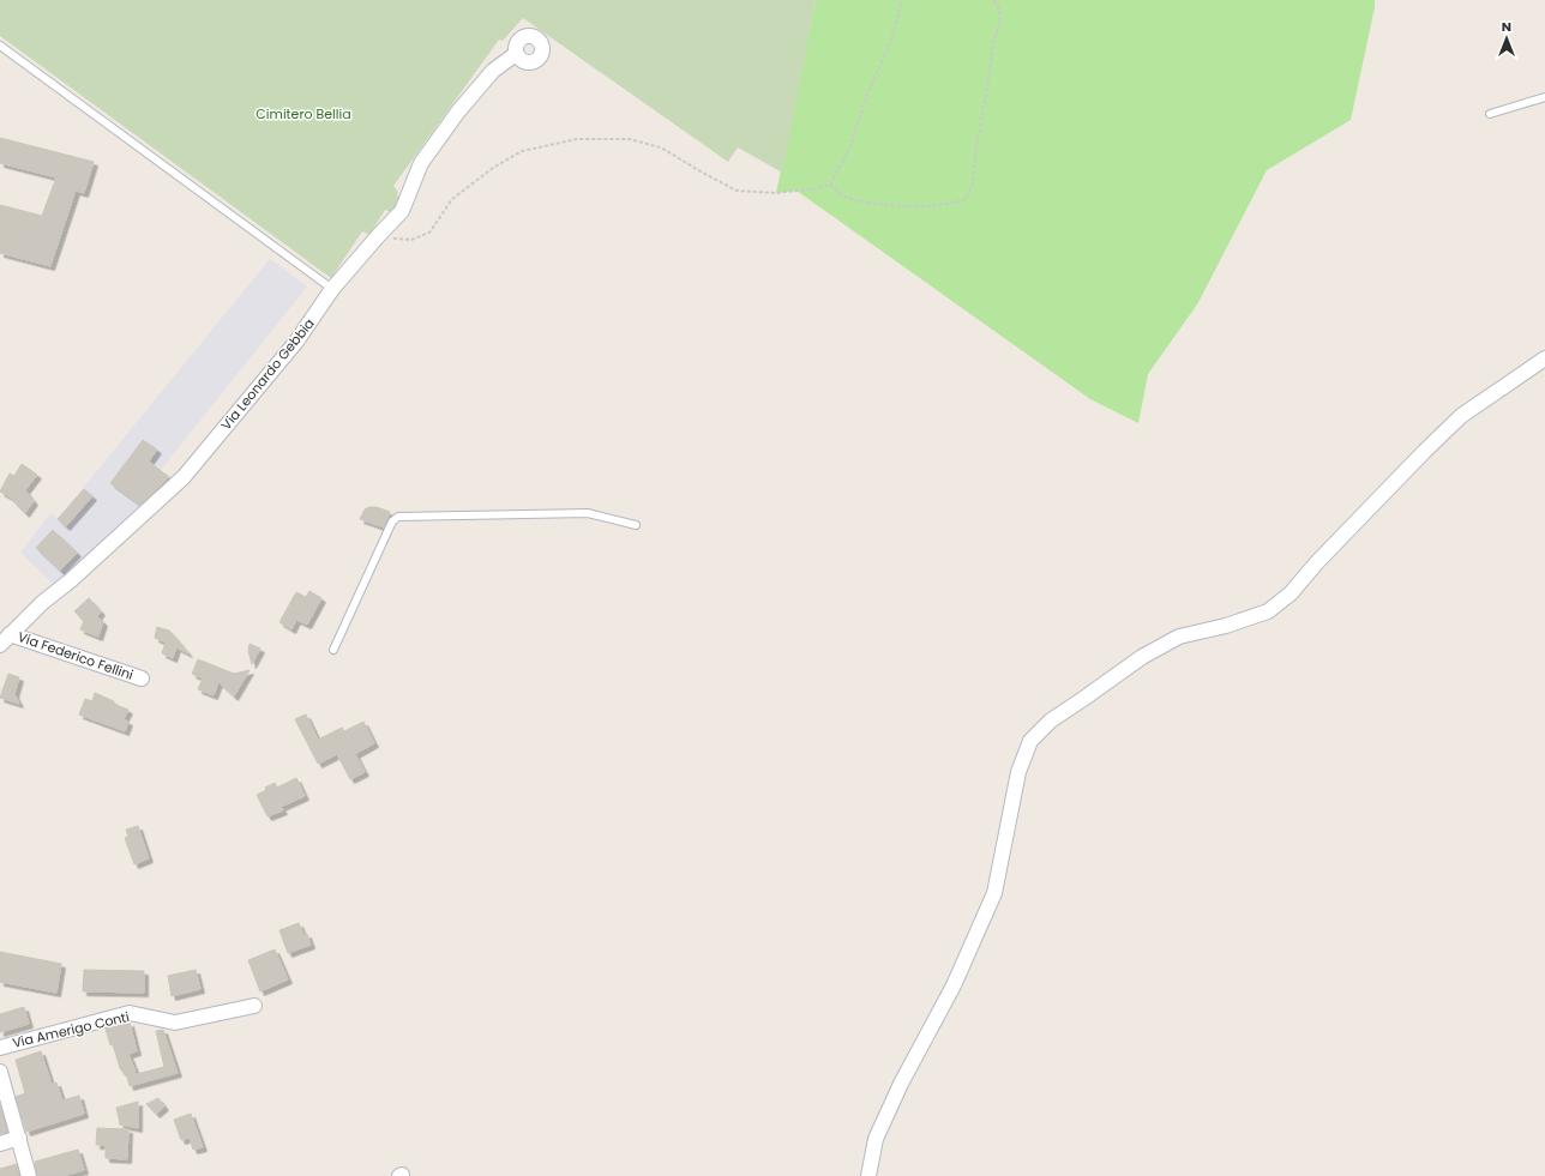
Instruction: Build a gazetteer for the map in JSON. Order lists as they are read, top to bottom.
{
  "streets": {
    "street": ["Via Leonardo Gebbia", "Via Federico Fellini", "Via Amerigo Conti"]
  },
  "crossings": [
    ["Via Leonardo Gebbia", "Via Federico Fellini"]
  ],
  "parks": ["Cimitero Bellia"],
  "north": "top"
}
